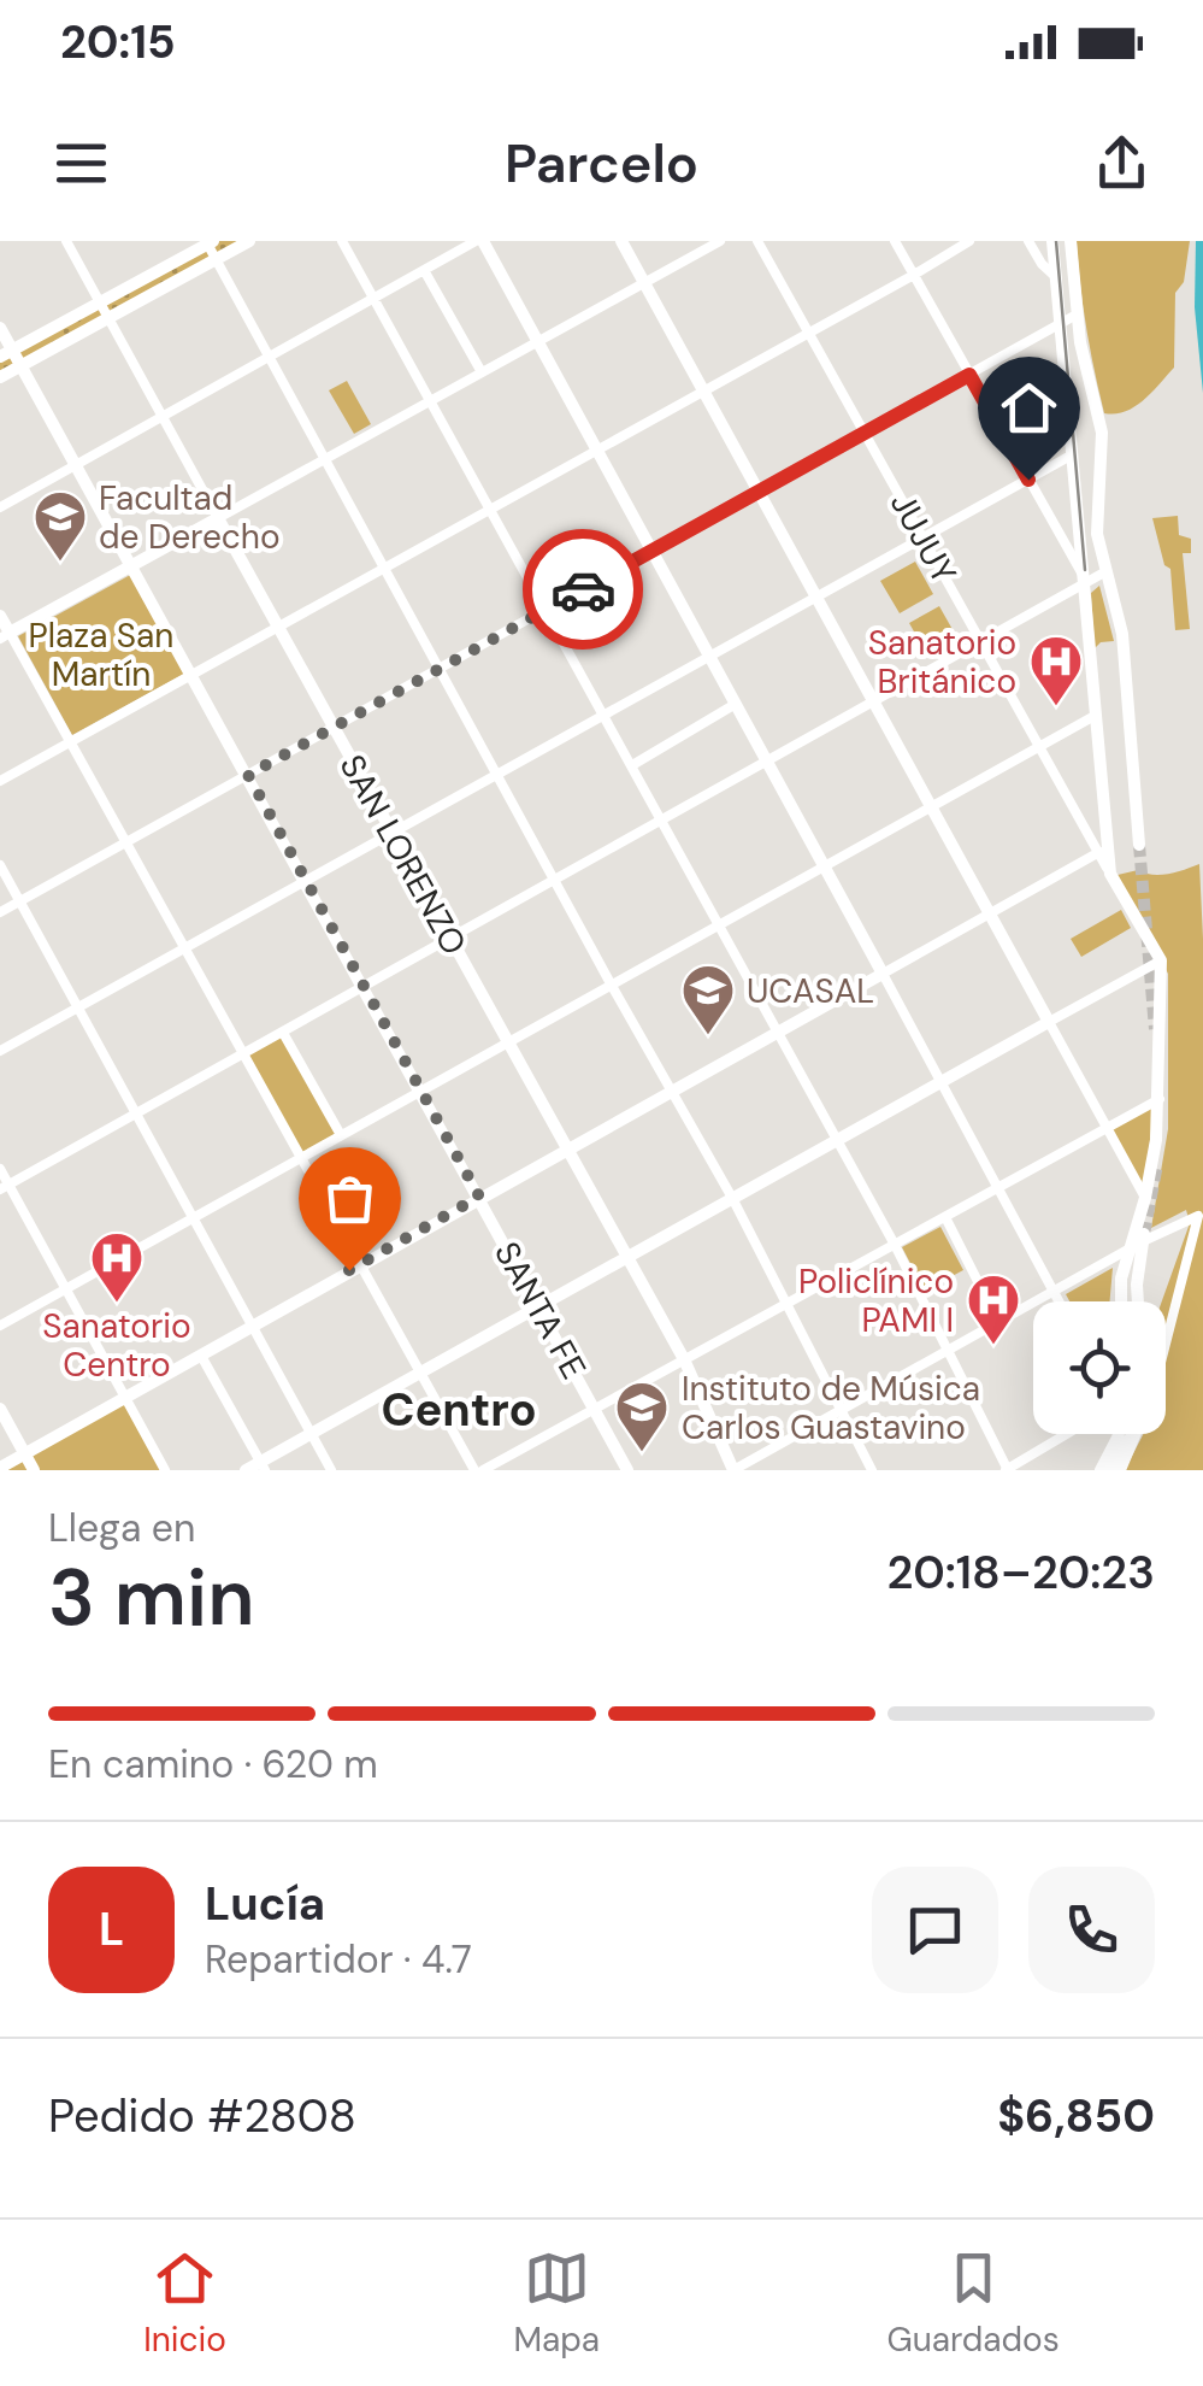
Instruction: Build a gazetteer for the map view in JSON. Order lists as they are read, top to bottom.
{
  "streets": {
    "main road": ["JUJUY", "SAN LORENZO", "SANTA FE"]
  },
  "districts": ["Centro"],
  "parks": ["Plaza San Martín"],
  "places": {
    "school or university": ["Facultad de Derecho", "UCASAL", "Instituto de Música Carlos Guastavino"],
    "hospital": ["Sanatorio Británico", "Sanatorio Centro", "Policlínico PAMI I"]
  },
  "page": {
    "status": "20:15",
    "header": "Parcelo",
    "heading": ["3 min", "Llega en", "20:18–20:23"],
    "panel": [
      "Lucía",
      "Repartidor · 4.7",
      "Pedido #2808",
      "$6,850"
    ],
    "bar": "En camino · 620 m",
    "round": "L",
    "tabs": ["Inicio", "Mapa", "Guardados"]
  }
}
